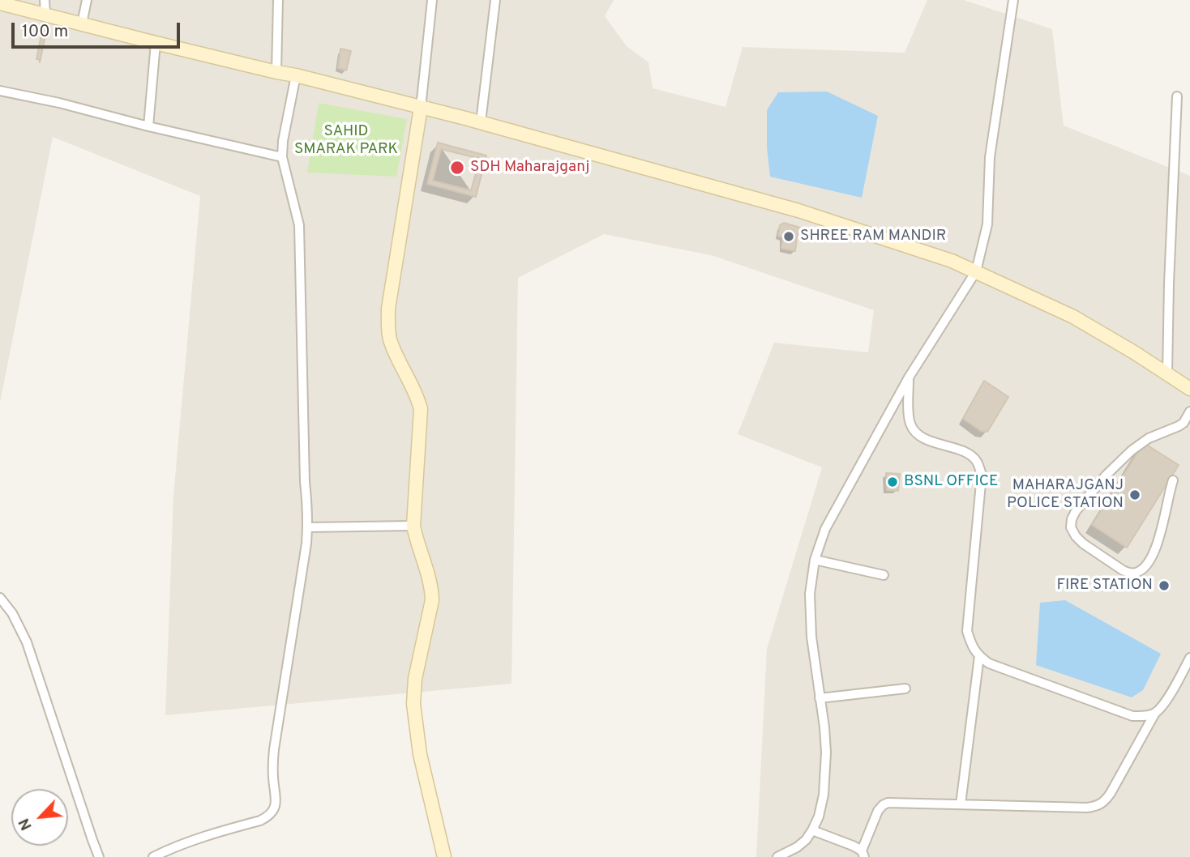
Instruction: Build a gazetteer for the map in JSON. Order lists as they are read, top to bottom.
{
  "parks": ["SAHID SMARAK PARK"],
  "places": [
    "SDH Maharajganj",
    "SHREE RAM MANDIR",
    "BSNL OFFICE",
    "MAHARAJGANJ POLICE STATION",
    "FIRE STATION"
  ],
  "scale_bar": "100 m",
  "north": "bottom left"
}
